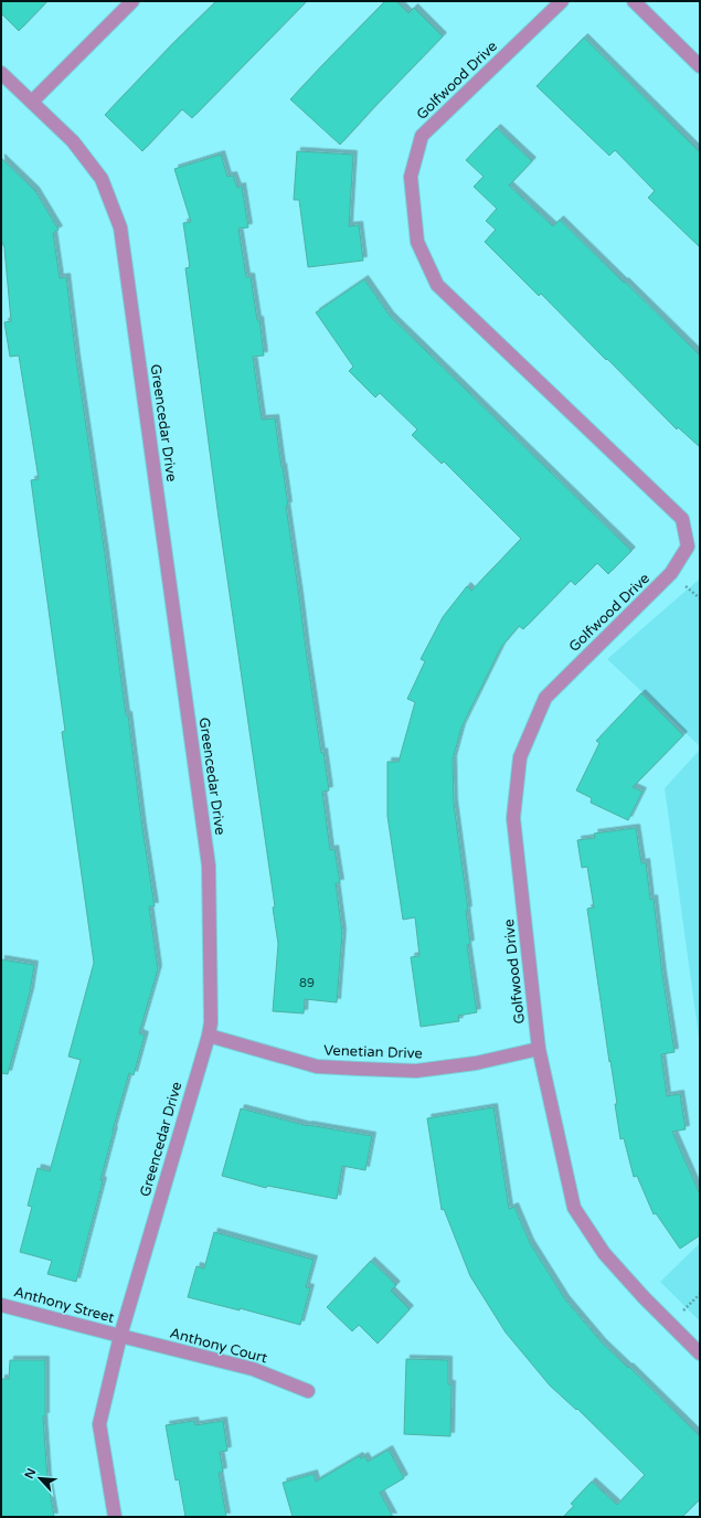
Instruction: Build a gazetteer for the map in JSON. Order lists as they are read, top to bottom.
{
  "streets": {
    "street": [
      "Golfwood Drive",
      "Greencedar Drive",
      "Venetian Drive",
      "Anthony Street",
      "Anthony Court"
    ]
  },
  "crossings": [
    ["Golfwood Drive", "Venetian Drive"],
    ["Greencedar Drive", "Venetian Drive"],
    ["Greencedar Drive", "Anthony Street"],
    ["Greencedar Drive", "Anthony Court"],
    ["Anthony Street", "Anthony Court"]
  ],
  "house_numbers": ["89"],
  "north": "top left"
}
